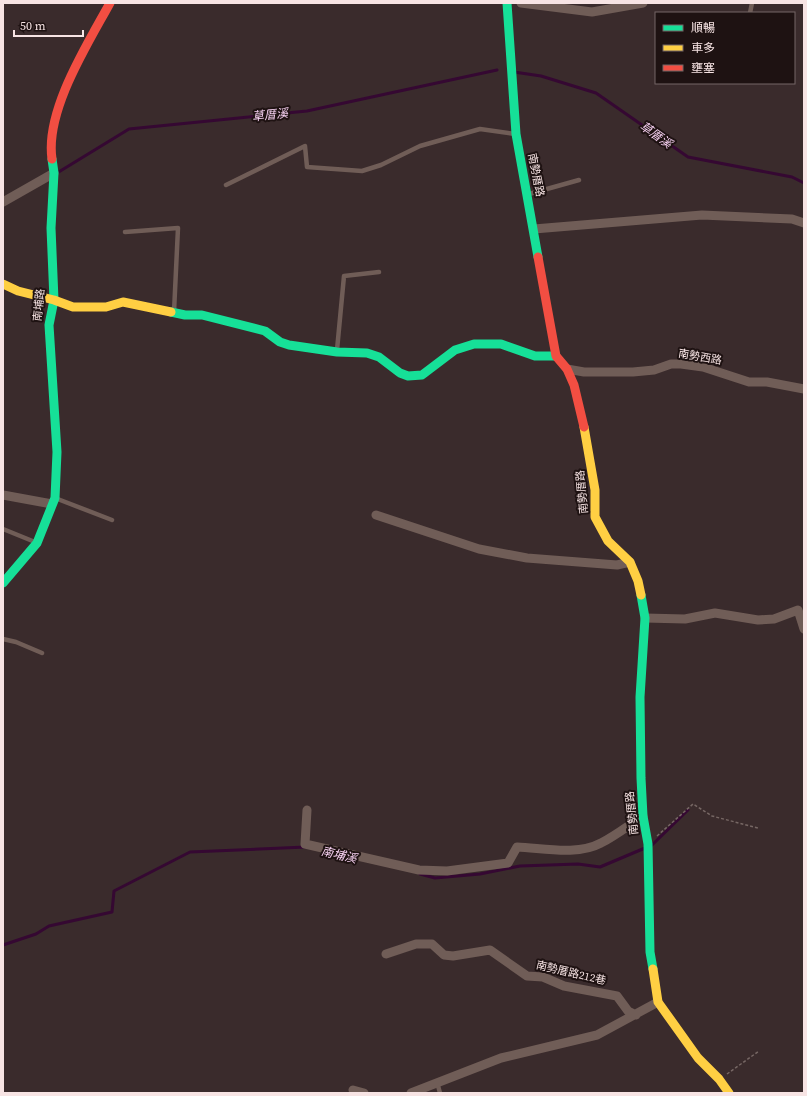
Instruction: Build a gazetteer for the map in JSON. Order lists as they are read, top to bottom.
{
  "streets": {
    "street": [
      "南勢厝路",
      "南埔路",
      "南勢西路",
      "南勢厝路212巷"
    ]
  },
  "crossings": [
    ["南勢厝路", "南勢西路"]
  ],
  "water": ["草厝溪", "南埔溪"],
  "legend": ["順暢", "車多", "壅塞"],
  "scale_bar": "50 m"
}
